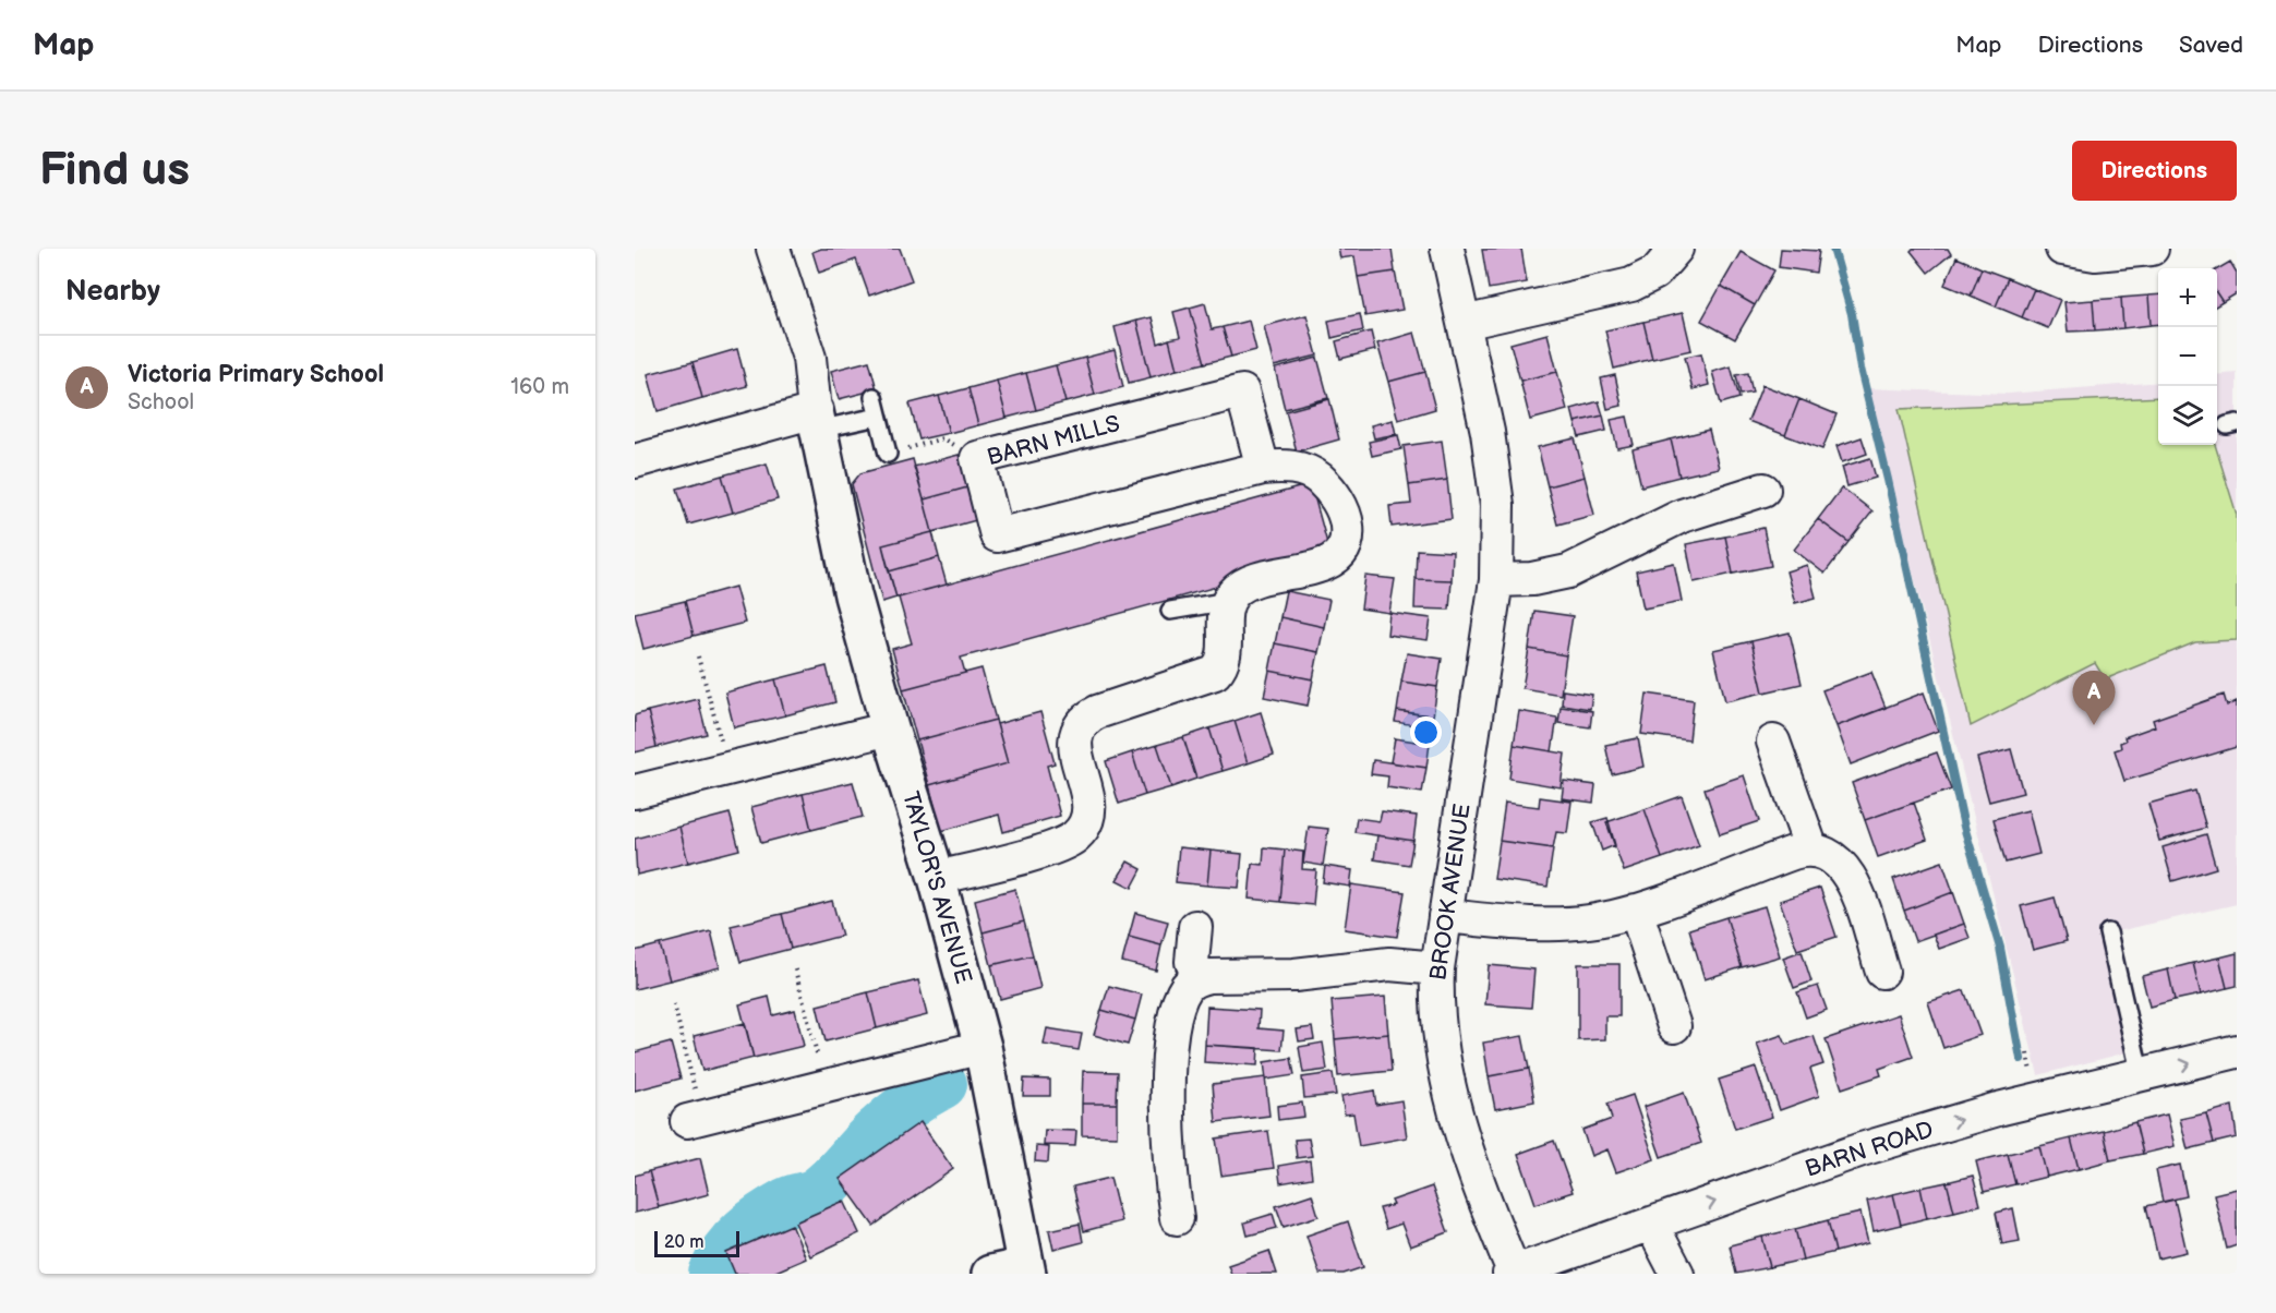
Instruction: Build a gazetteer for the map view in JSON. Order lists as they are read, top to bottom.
{
  "streets": {
    "street": [
      "BARN MILLS",
      "TAYLOR'S AVENUE",
      "BROOK AVENUE",
      "BARN ROAD"
    ]
  },
  "crossings": [
    ["BROOK AVENUE", "BARN ROAD"]
  ],
  "one_way": ["BARN ROAD"],
  "scale_bar": "20 m",
  "page": {
    "header": "Map",
    "nav": ["Map", "Directions", "Saved"],
    "buttons": "Directions",
    "title": "Find us",
    "heading": "Nearby",
    "map_buttons": ["+", "−"],
    "list": [
      {
        "mark": "A",
        "name": "Victoria Primary School",
        "note": "School",
        "value": "160 m"
      }
    ],
    "pins": "A",
    "scale": "20 m"
  }
}
